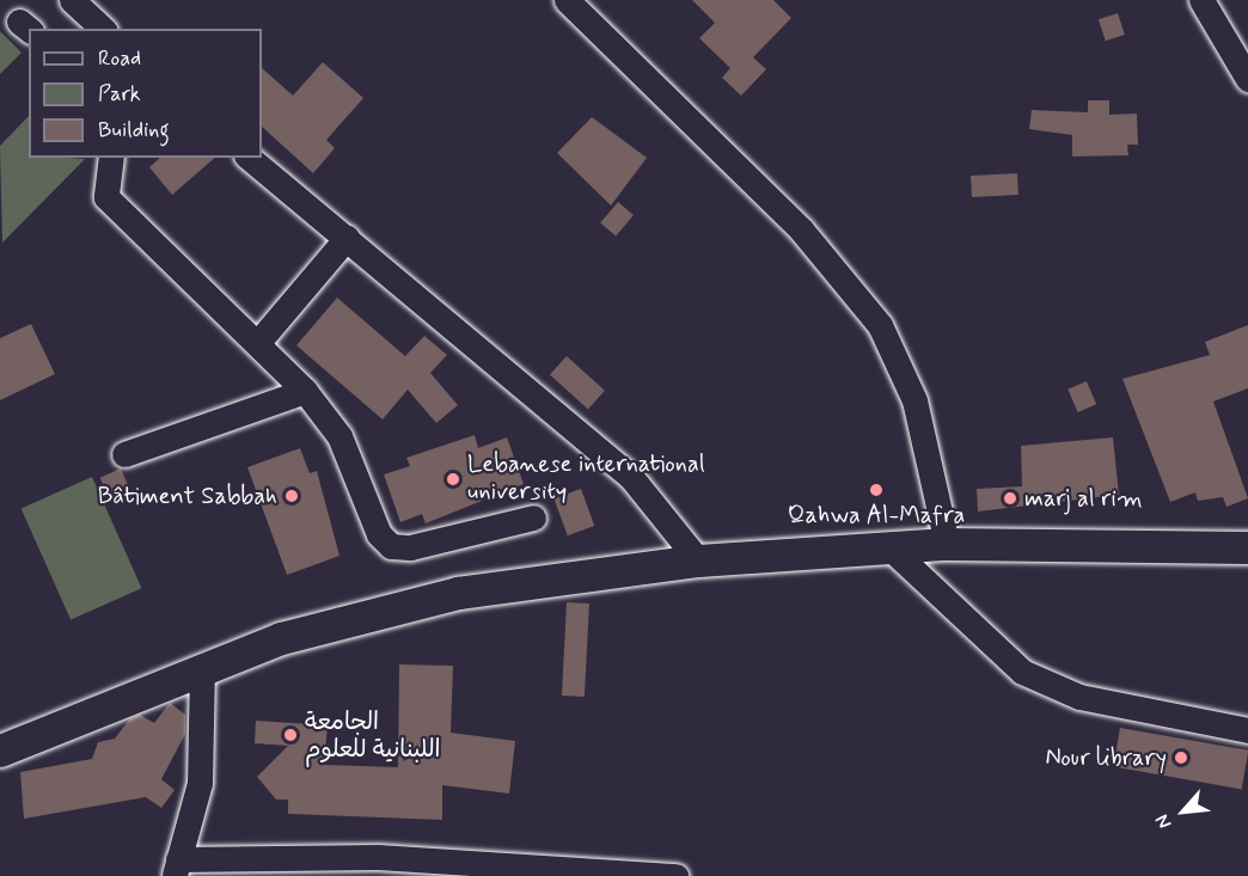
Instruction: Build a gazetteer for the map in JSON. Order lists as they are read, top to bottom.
{
  "places": [
    "Lebanese international university",
    "Qahwa Al-Mafra",
    "Bâtiment Sabbah",
    "marj al rim",
    "الجامعة اللبنانية للعلوم",
    "Nour library"
  ],
  "legend": ["Road", "Park", "Building"],
  "north": "bottom left"
}
